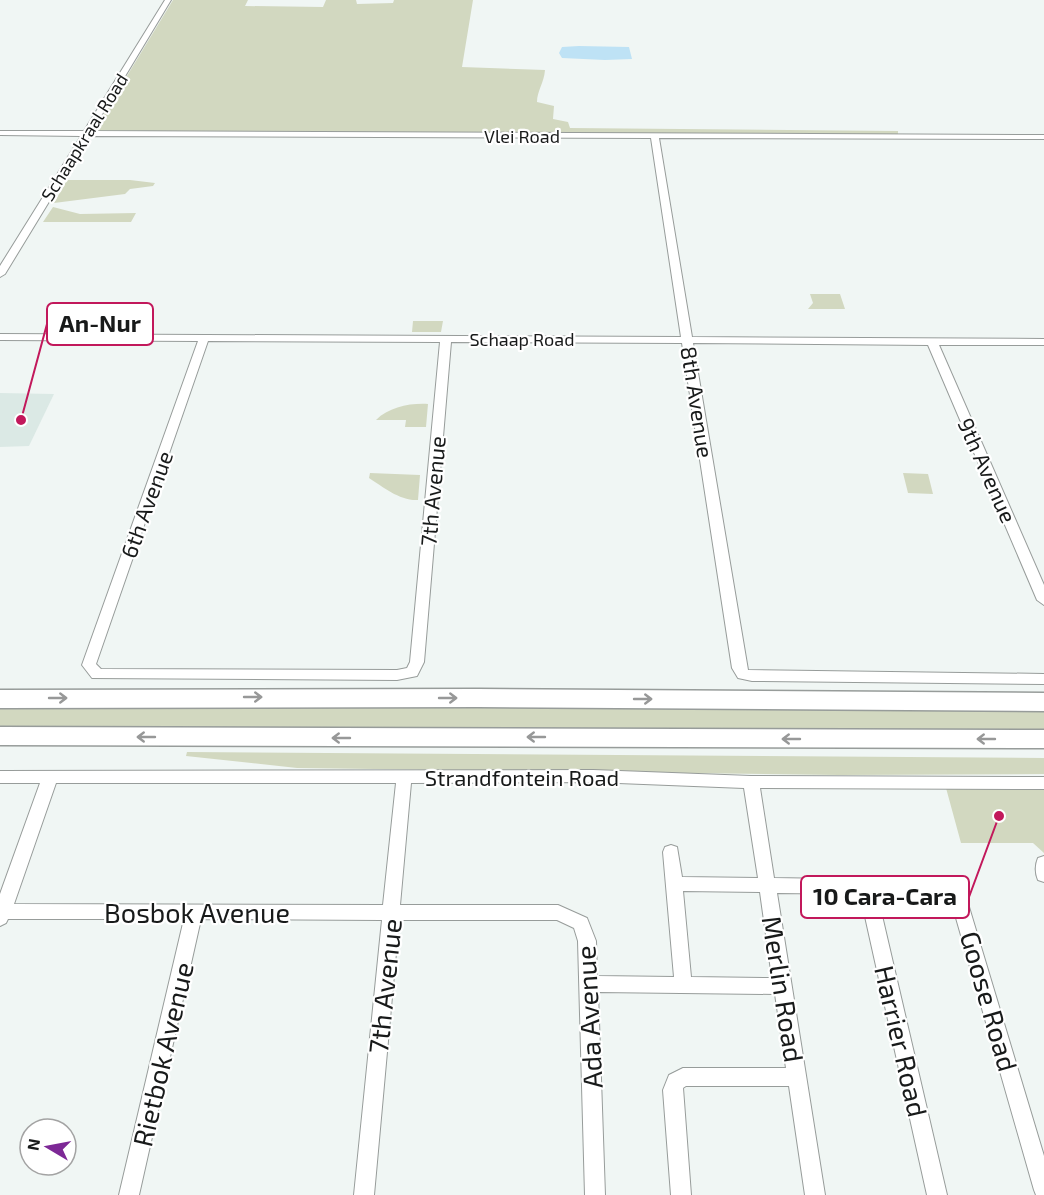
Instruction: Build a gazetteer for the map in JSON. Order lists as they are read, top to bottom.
{
  "streets": {
    "main road": ["Strandfontein Road"],
    "street": [
      "Vlei Road",
      "Schaapkraal Road",
      "Schaap Road",
      "8th Avenue",
      "9th Avenue",
      "7th Avenue",
      "6th Avenue",
      "Bosbok Avenue",
      "Merlin Road",
      "Goose Road",
      "Ada Avenue",
      "Harrier Road",
      "Rietbok Avenue"
    ]
  },
  "crossings": [
    ["Vlei Road", "Schaapkraal Road"],
    ["Vlei Road", "8th Avenue"],
    ["Schaap Road", "8th Avenue"],
    ["Schaap Road", "9th Avenue"],
    ["Schaap Road", "7th Avenue"],
    ["Schaap Road", "6th Avenue"],
    ["7th Avenue", "6th Avenue"],
    ["7th Avenue", "Strandfontein Road"],
    ["7th Avenue", "Bosbok Avenue"],
    ["7th Avenue", "Ada Avenue"],
    ["Strandfontein Road", "Merlin Road"],
    ["Bosbok Avenue", "Ada Avenue"],
    ["Bosbok Avenue", "Rietbok Avenue"],
    ["Merlin Road", "Goose Road"],
    ["Goose Road", "Harrier Road"]
  ],
  "places": ["An-Nur", "10 Cara-Cara"],
  "north": "left"
}
